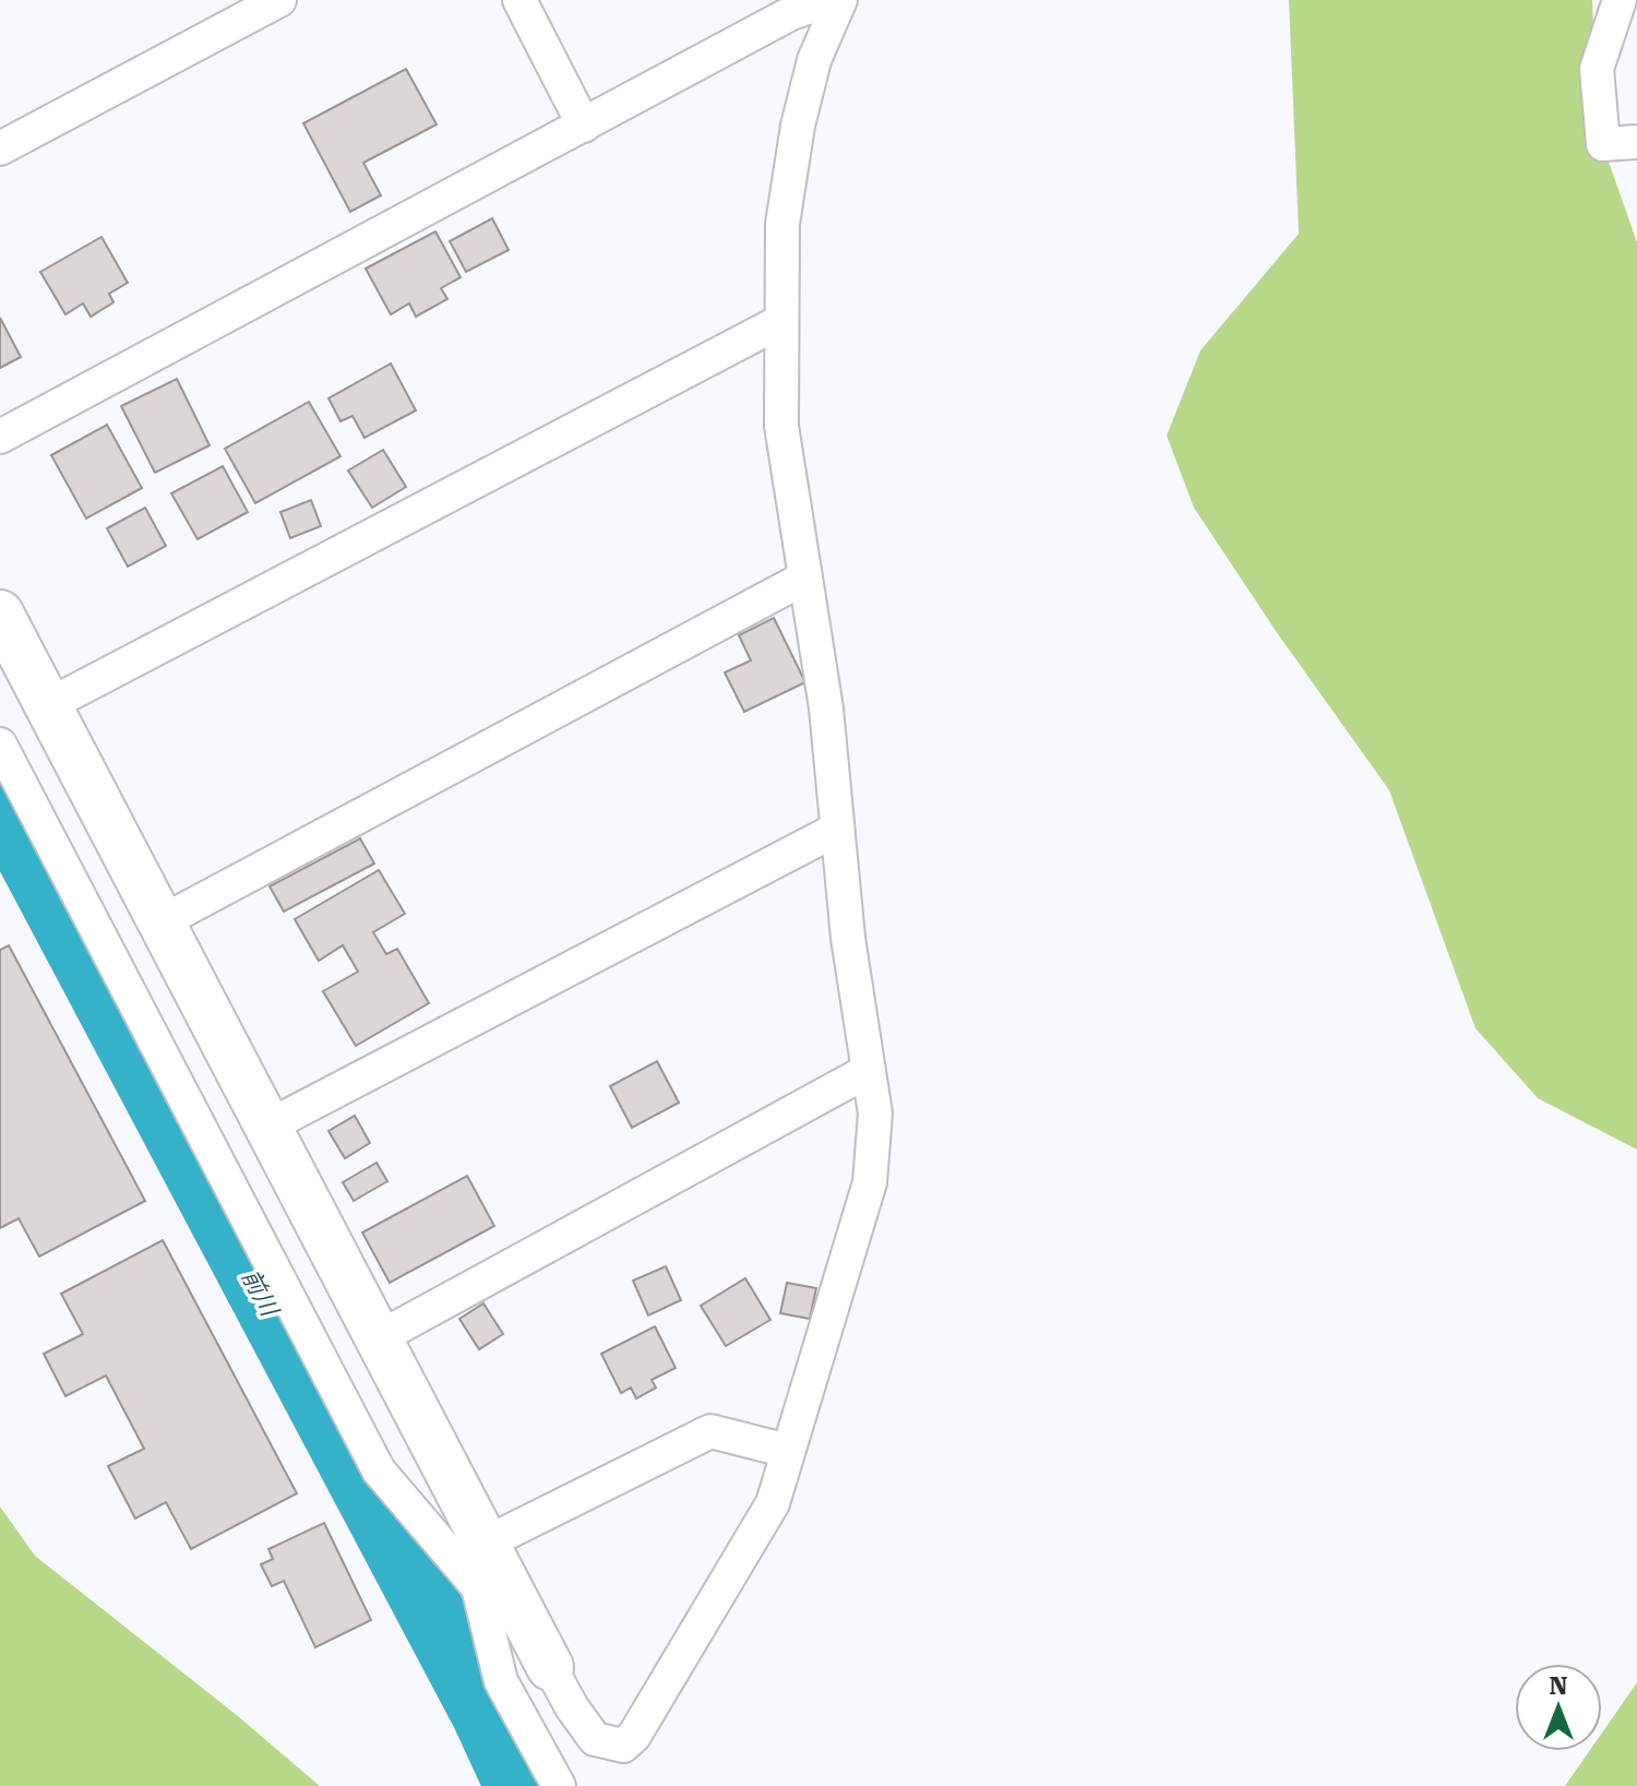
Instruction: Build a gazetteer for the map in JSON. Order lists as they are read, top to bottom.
{
  "water": ["前川"],
  "north": "top"
}
